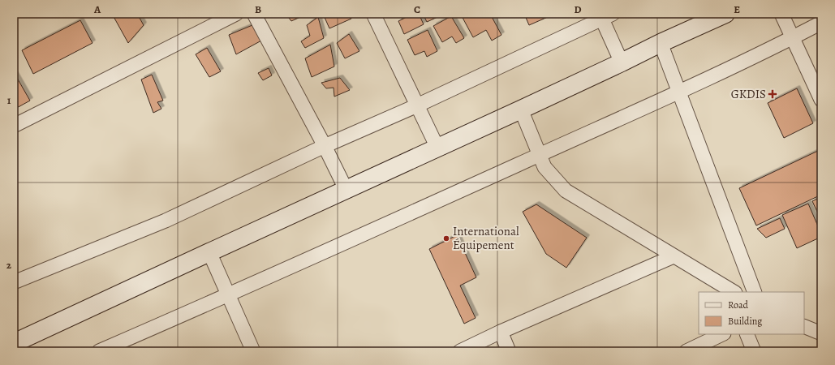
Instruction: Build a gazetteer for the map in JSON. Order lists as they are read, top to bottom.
{
  "places": {
    "health": ["GKDIS"],
    "other": ["International Équipement"]
  },
  "legend": ["Road", "Building"],
  "grid": {
    "columns": [
      "A",
      "B",
      "C",
      "D",
      "E"
    ],
    "rows": ["1", "2"]
  }
}
